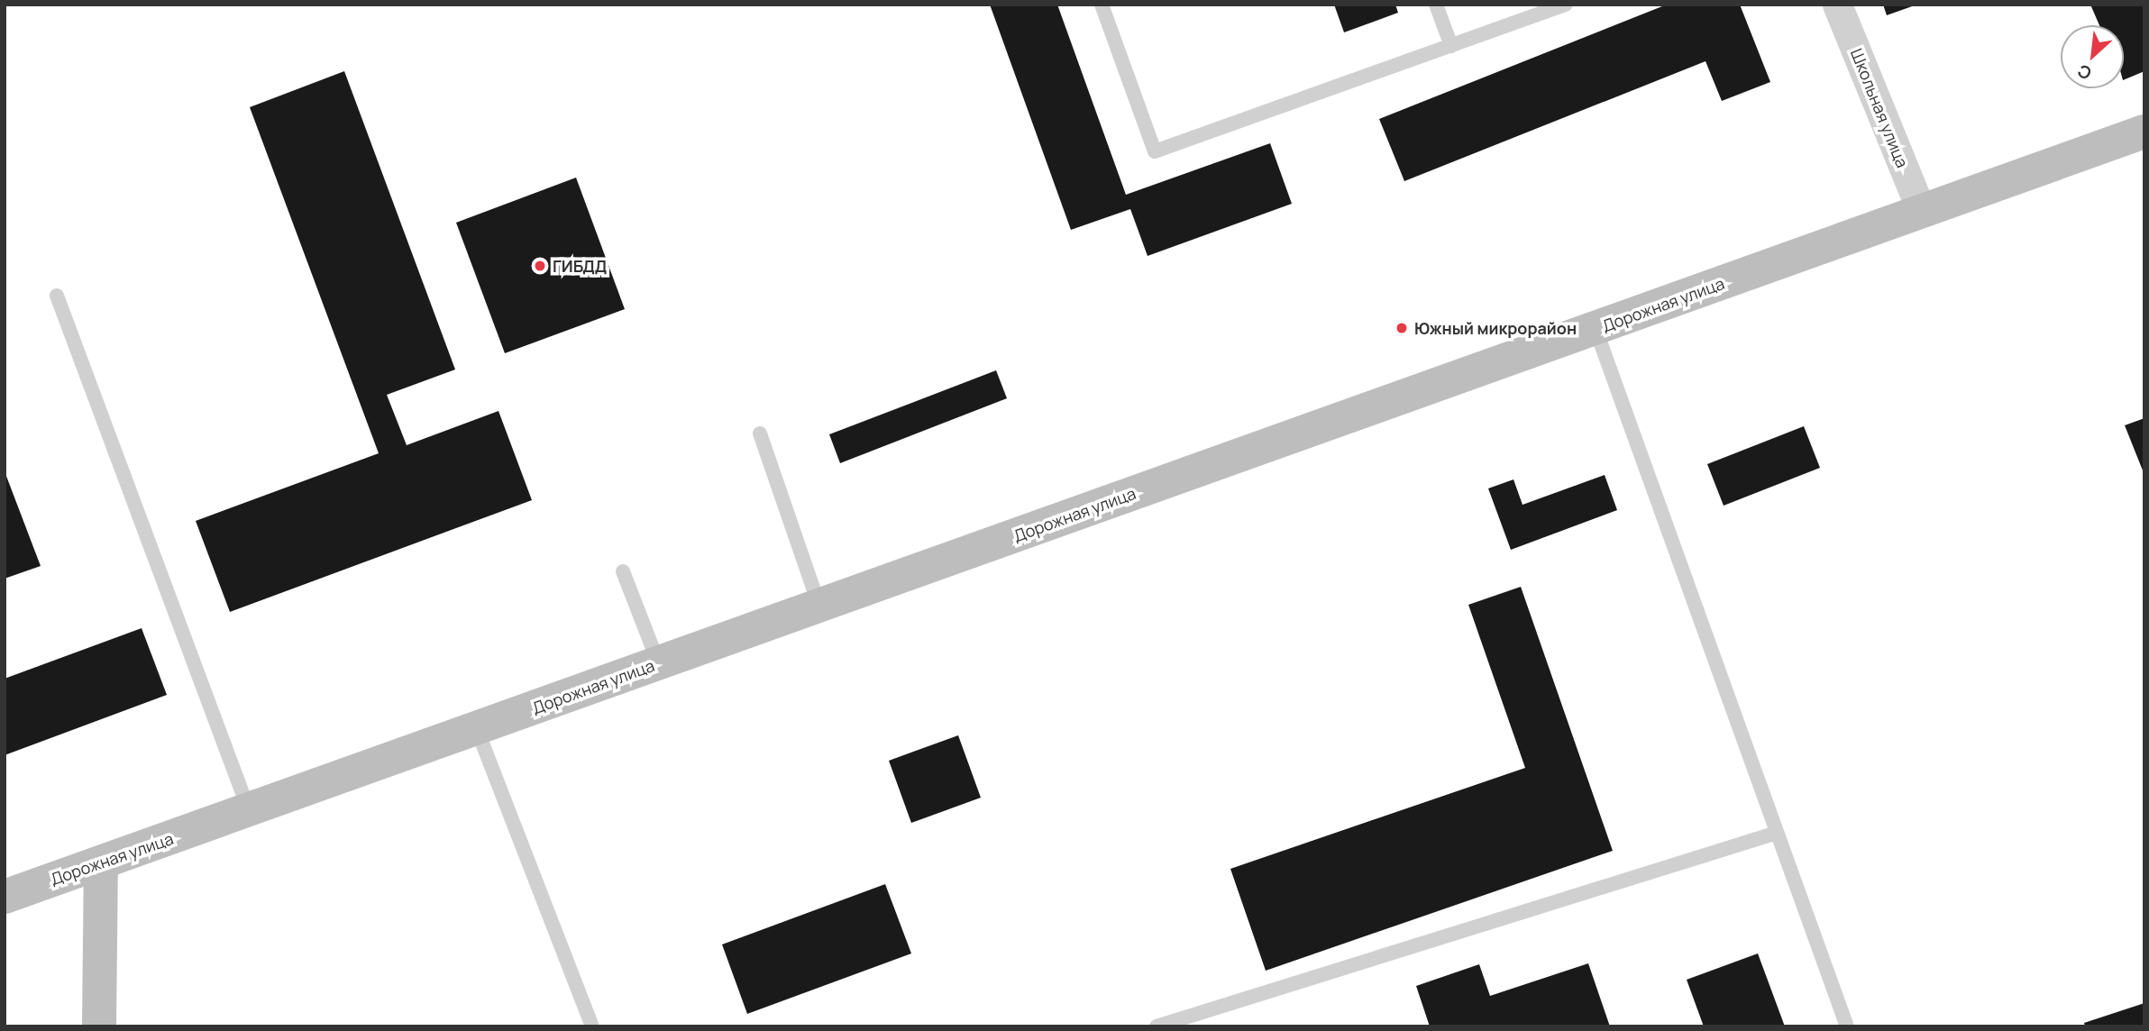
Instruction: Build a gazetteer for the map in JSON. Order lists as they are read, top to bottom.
{
  "streets": {
    "street": ["Школьная улица", "Дорожная улица"]
  },
  "crossings": [
    ["Школьная улица", "Дорожная улица"]
  ],
  "places": ["ГИБДД", "Южный микрорайон"],
  "north": "bottom left"
}
